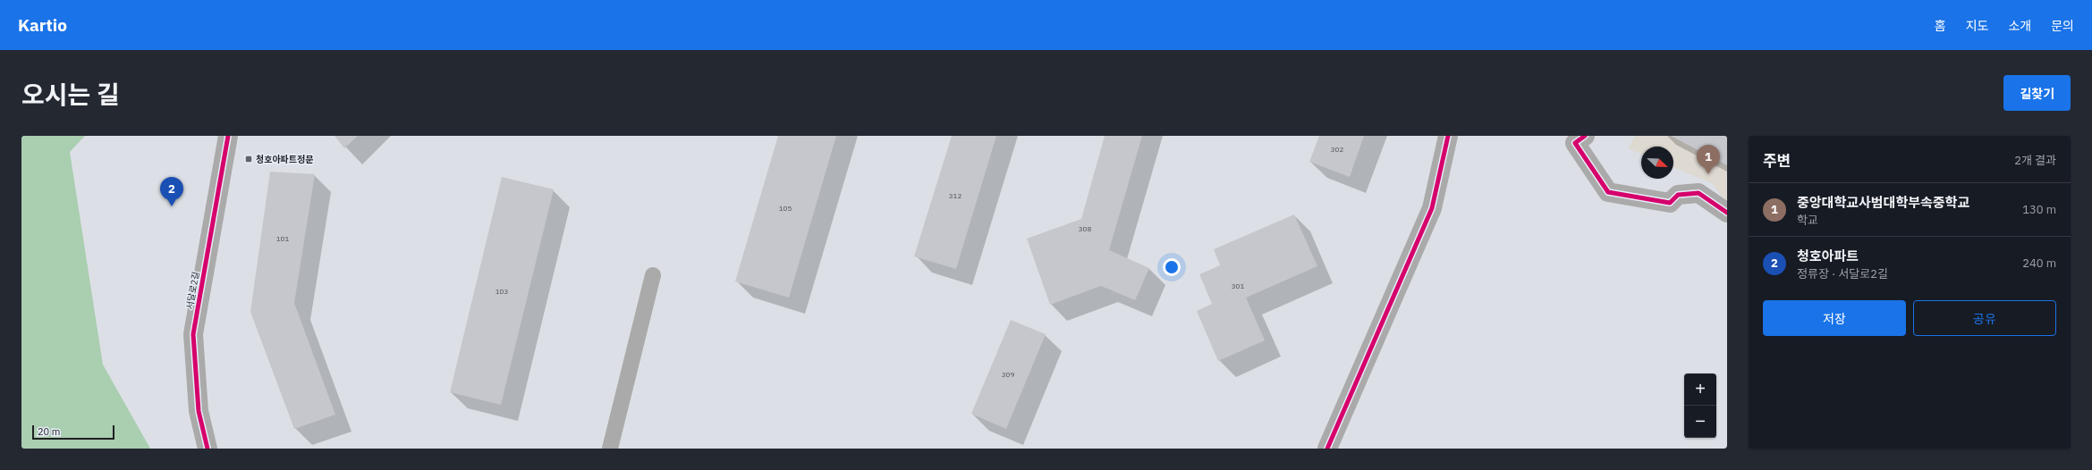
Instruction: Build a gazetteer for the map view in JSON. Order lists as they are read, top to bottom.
{
  "streets": {
    "street": ["서달로2길"]
  },
  "places": {
    "transit": ["청호아파트정문"]
  },
  "house_numbers": [
    "302",
    "312",
    "105",
    "308",
    "101",
    "301",
    "103",
    "309"
  ],
  "scale_bar": "20 m",
  "north": "bottom right",
  "page": {
    "header": "Kartio",
    "nav": [
      "홈",
      "지도",
      "소개",
      "문의"
    ],
    "title": "오시는 길",
    "buttons": [
      "길찾기",
      ["저장", "공유"]
    ],
    "heading": ["주변", "2개 결과"],
    "pins": ["1", "2"],
    "list": [
      {
        "mark": "1",
        "name": "중앙대학교사범대학부속중학교",
        "note": "학교",
        "value": "130 m"
      },
      {
        "mark": "2",
        "name": "청호아파트",
        "note": "정류장 · 서달로2길",
        "value": "240 m"
      }
    ],
    "map_buttons": ["+", "−"],
    "scale": "20 m"
  }
}
